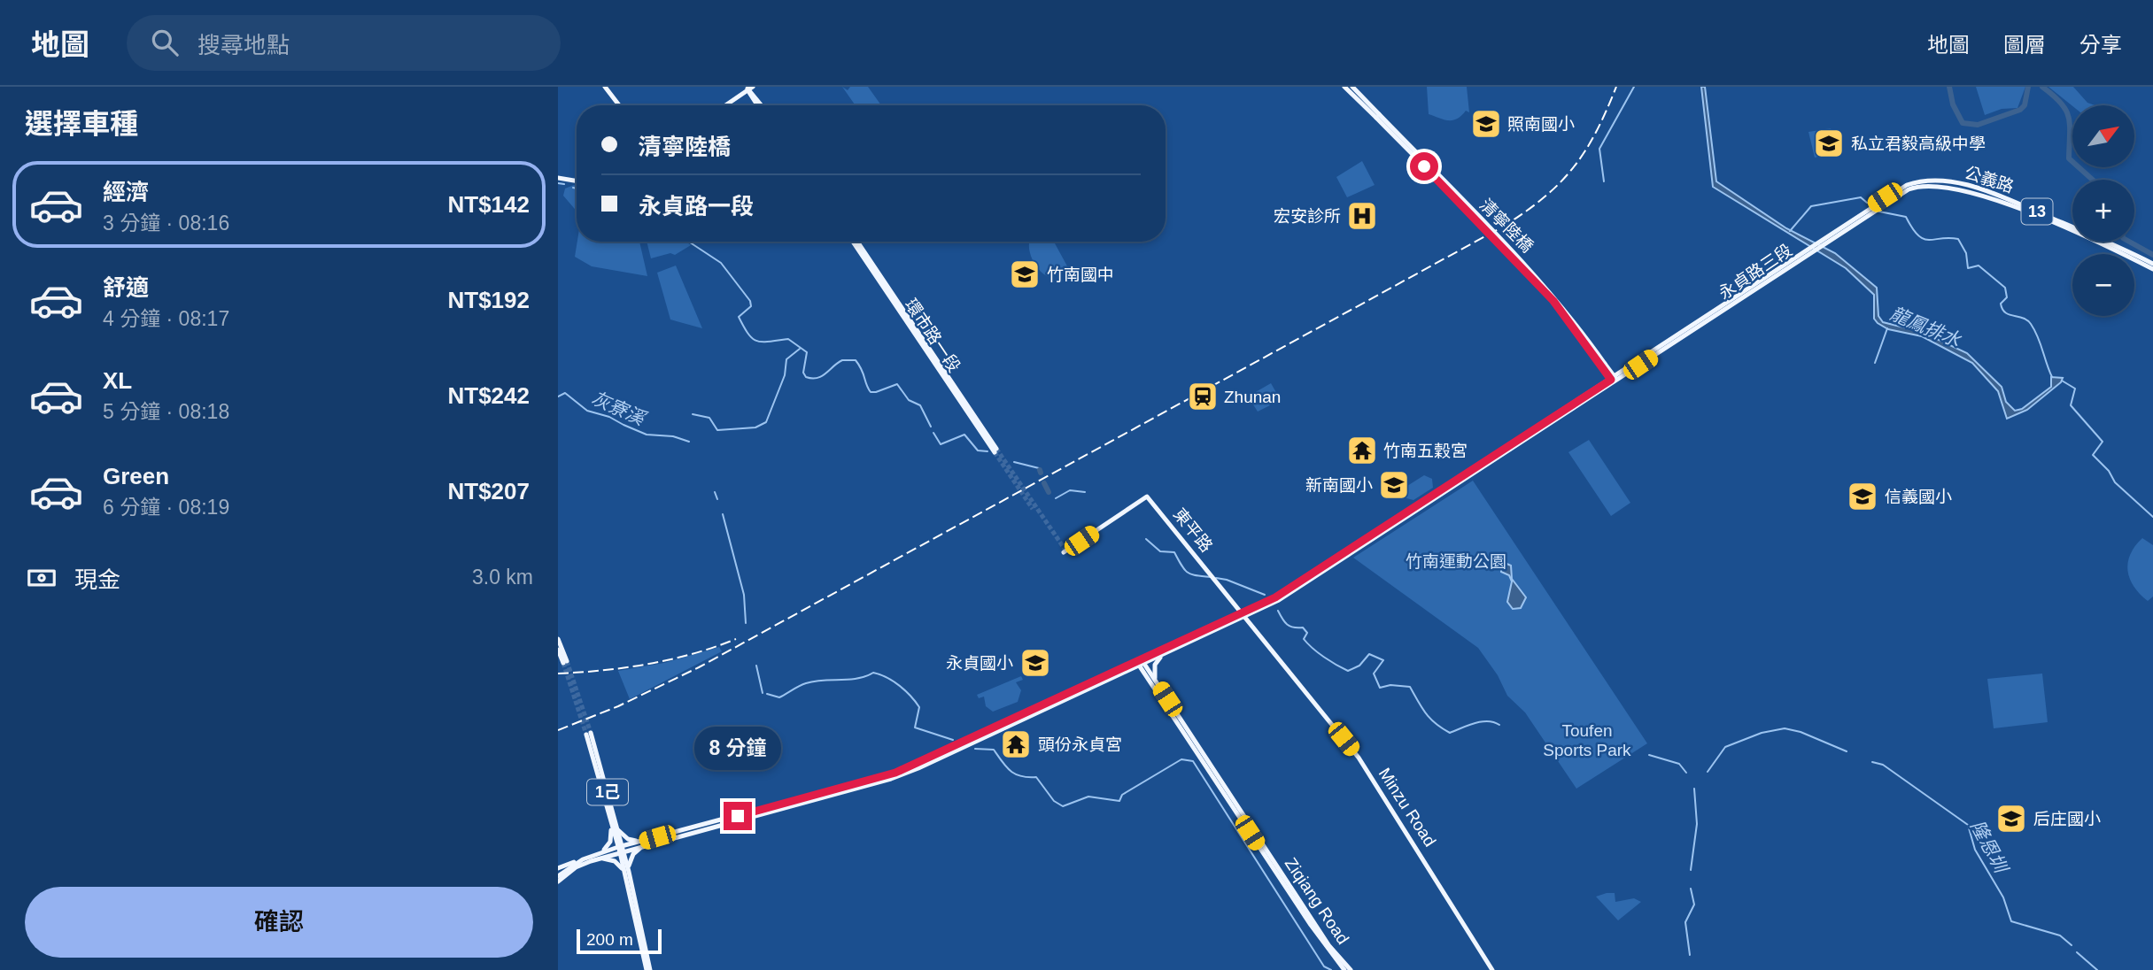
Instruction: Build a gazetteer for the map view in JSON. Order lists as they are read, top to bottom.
{
  "streets": {
    "main road": [
      "公義路",
      "13",
      "清寧陸橋",
      "永貞路三段",
      "環市路一段",
      "東平路",
      "1己",
      "Minzu Road",
      "Ziqiang Road"
    ]
  },
  "crossings": [
    ["公義路", "永貞路三段"],
    ["13", "清寧陸橋"],
    ["13", "永貞路三段"],
    ["13", "Minzu Road"],
    ["13", "Ziqiang Road"],
    ["清寧陸橋", "永貞路三段"],
    ["東平路", "Minzu Road"]
  ],
  "water": ["龍鳳排水", "灰寮溪", "隆恩圳"],
  "parks": ["竹南運動公園", "Toufen Sports Park"],
  "places": {
    "school or university": [
      "照南國小",
      "私立君毅高級中學",
      "竹南國中",
      "新南國小",
      "信義國小",
      "永貞國小",
      "后庄國小"
    ],
    "hospital": ["宏安診所"],
    "station": ["Zhunan"],
    "temple": ["竹南五穀宮", "頭份永貞宮"]
  },
  "scale_bar": "200 m",
  "north": "top right",
  "page": {
    "header": "地圖",
    "search": "搜尋地點",
    "nav": ["地圖", "圖層", "分享"],
    "heading": "選擇車種",
    "map_buttons": ["+", "−"],
    "banner": ["清寧陸橋", "永貞路一段"],
    "list": [
      {
        "name": "經濟",
        "note": "3 分鐘 · 08:16",
        "value": "NT$142"
      },
      {
        "name": "舒適",
        "note": "4 分鐘 · 08:17",
        "value": "NT$192"
      },
      {
        "name": "XL",
        "note": "5 分鐘 · 08:18",
        "value": "NT$242"
      },
      {
        "name": "Green",
        "note": "6 分鐘 · 08:19",
        "value": "NT$207"
      }
    ],
    "pay": ["現金", "3.0 km"],
    "bubble": "8 分鐘",
    "buttons": "確認",
    "scale": "200 m"
  }
}
